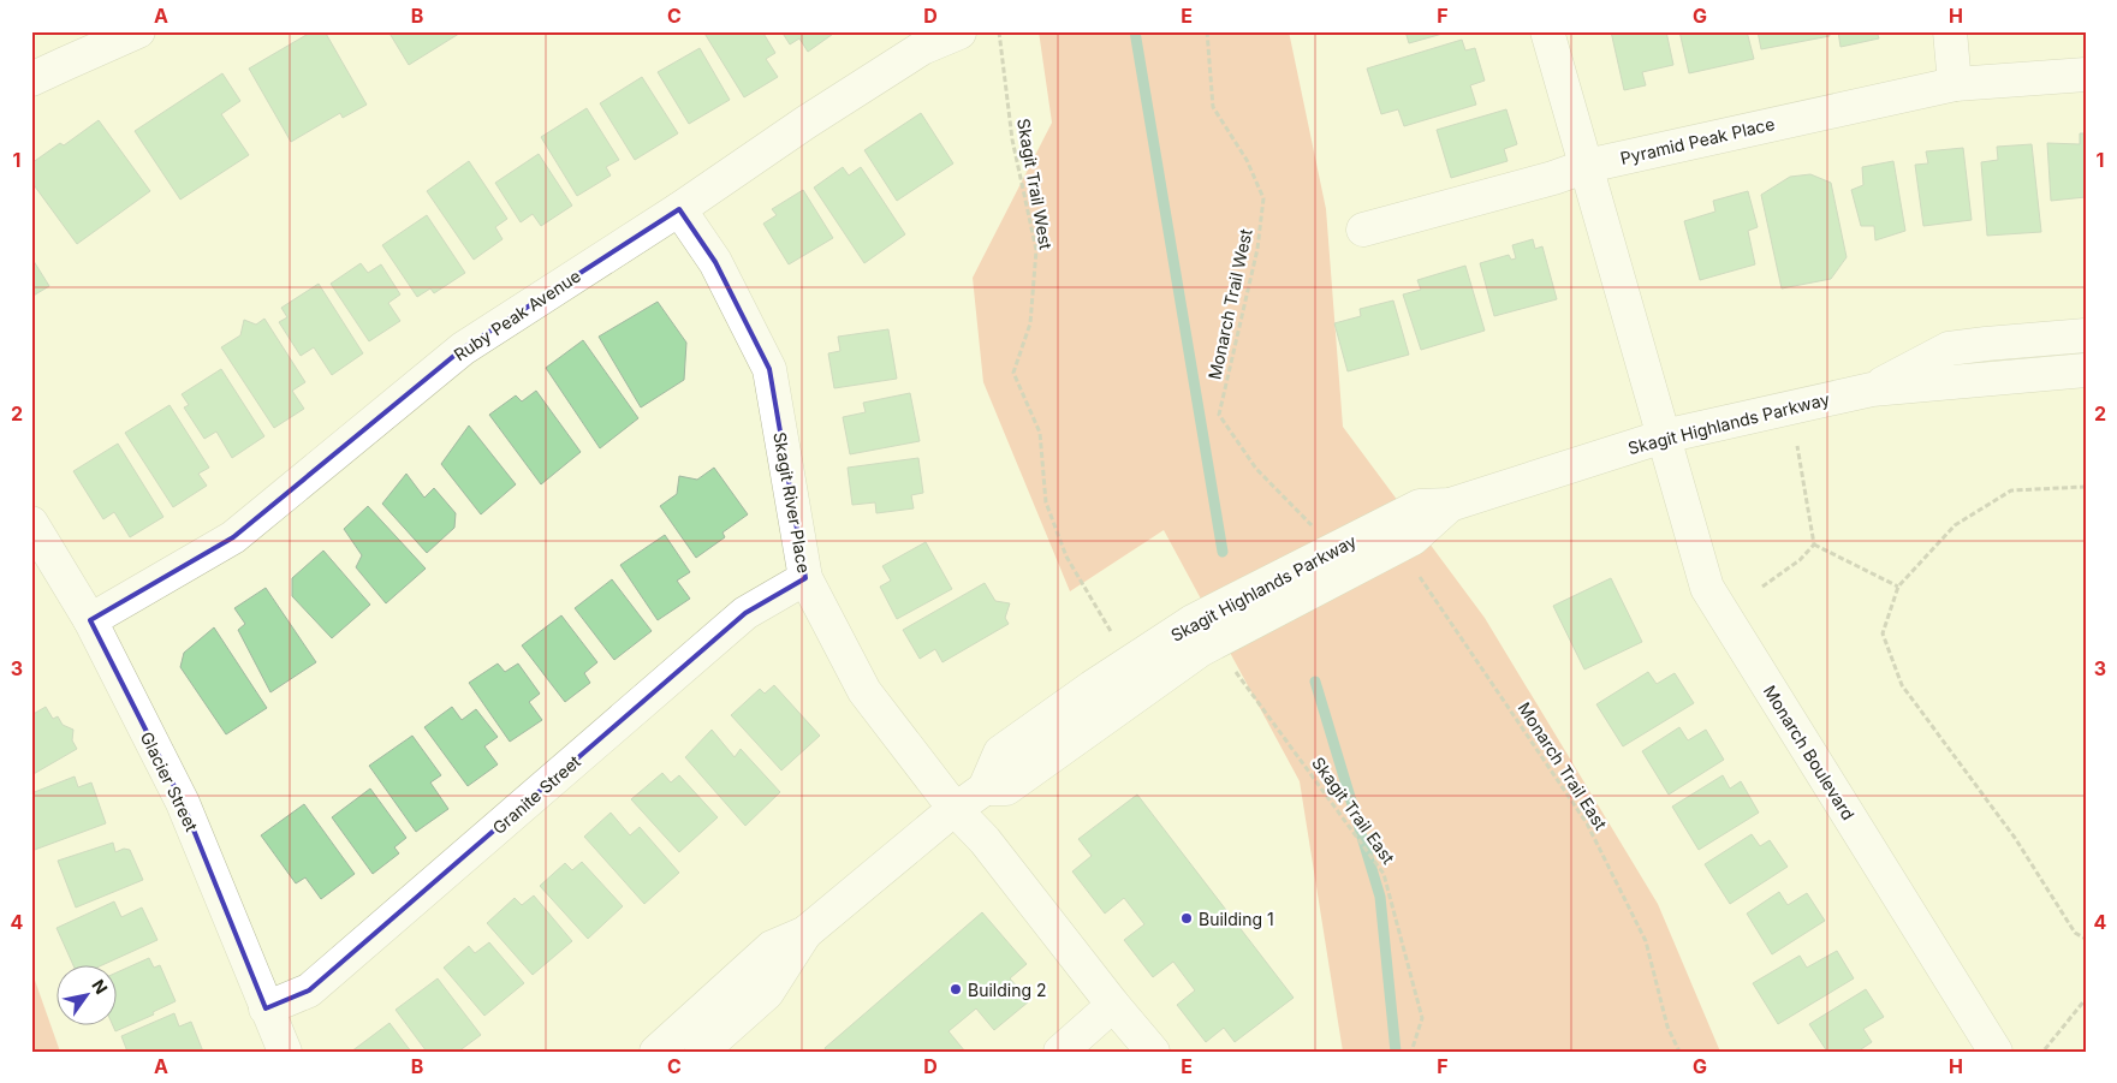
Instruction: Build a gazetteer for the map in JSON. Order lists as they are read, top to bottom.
{
  "streets": {
    "street": [
      "Pyramid Peak Place",
      "Ruby Peak Avenue",
      "Skagit Highlands Parkway",
      "Skagit River Place",
      "Monarch Boulevard",
      "Glacier Street",
      "Granite Street"
    ],
    "path": [
      "Skagit Trail West",
      "Monarch Trail West",
      "Monarch Trail East",
      "Skagit Trail East"
    ]
  },
  "crossings": [
    ["Ruby Peak Avenue", "Skagit River Place"],
    ["Ruby Peak Avenue", "Glacier Street"],
    ["Skagit Highlands Parkway", "Skagit River Place"],
    ["Skagit Highlands Parkway", "Monarch Boulevard"],
    ["Skagit River Place", "Granite Street"],
    ["Glacier Street", "Granite Street"]
  ],
  "places": ["Building 1", "Building 2"],
  "north": "top right",
  "grid": {
    "columns": [
      "A",
      "B",
      "C",
      "D",
      "E",
      "F",
      "G",
      "H"
    ],
    "rows": [
      "1",
      "2",
      "3",
      "4"
    ]
  }
}
